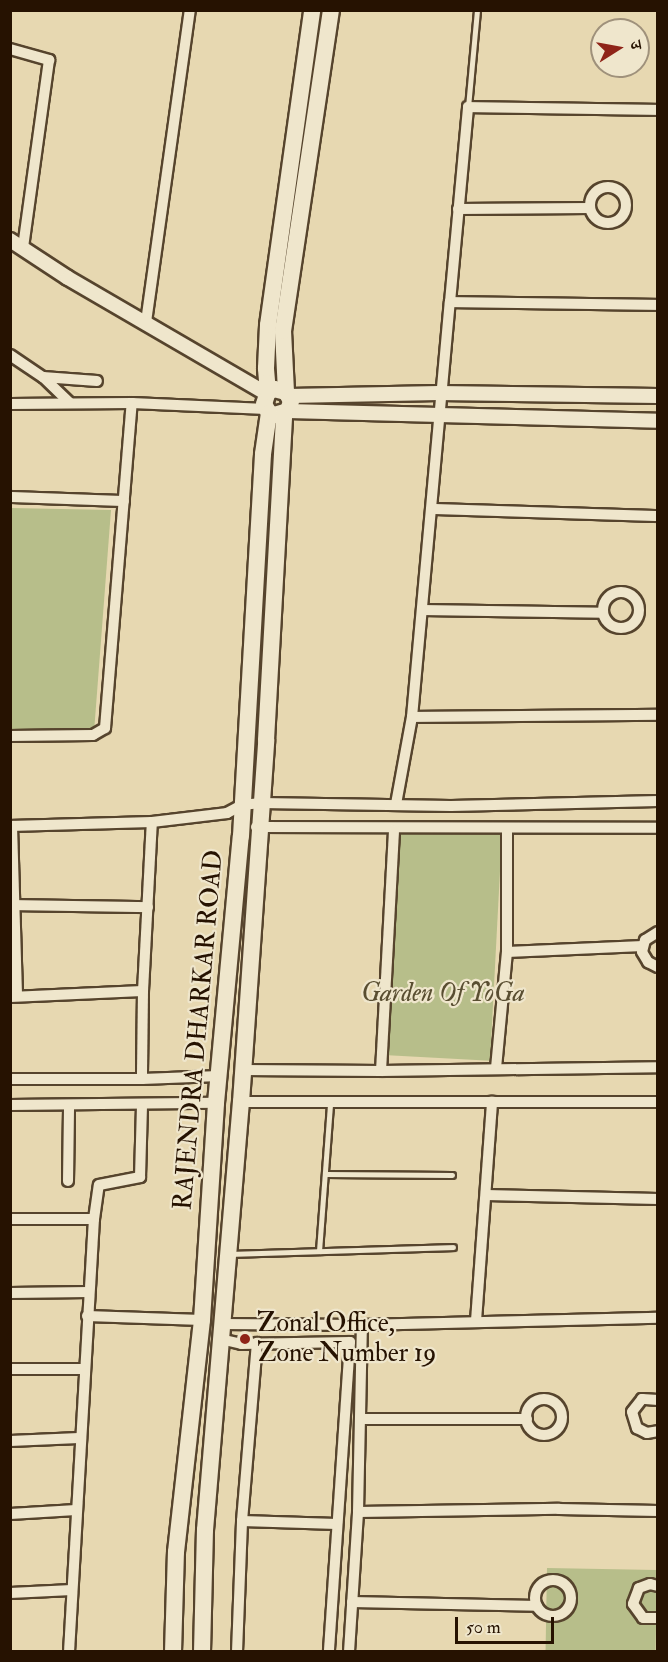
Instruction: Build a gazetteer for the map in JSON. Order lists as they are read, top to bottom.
{
  "streets": {
    "main road": ["RAJENDRA DHARKAR ROAD"]
  },
  "parks": ["Garden Of YoGa"],
  "places": ["Zonal Office, Zone Number 19"],
  "scale_bar": "50 m",
  "north": "right"
}
